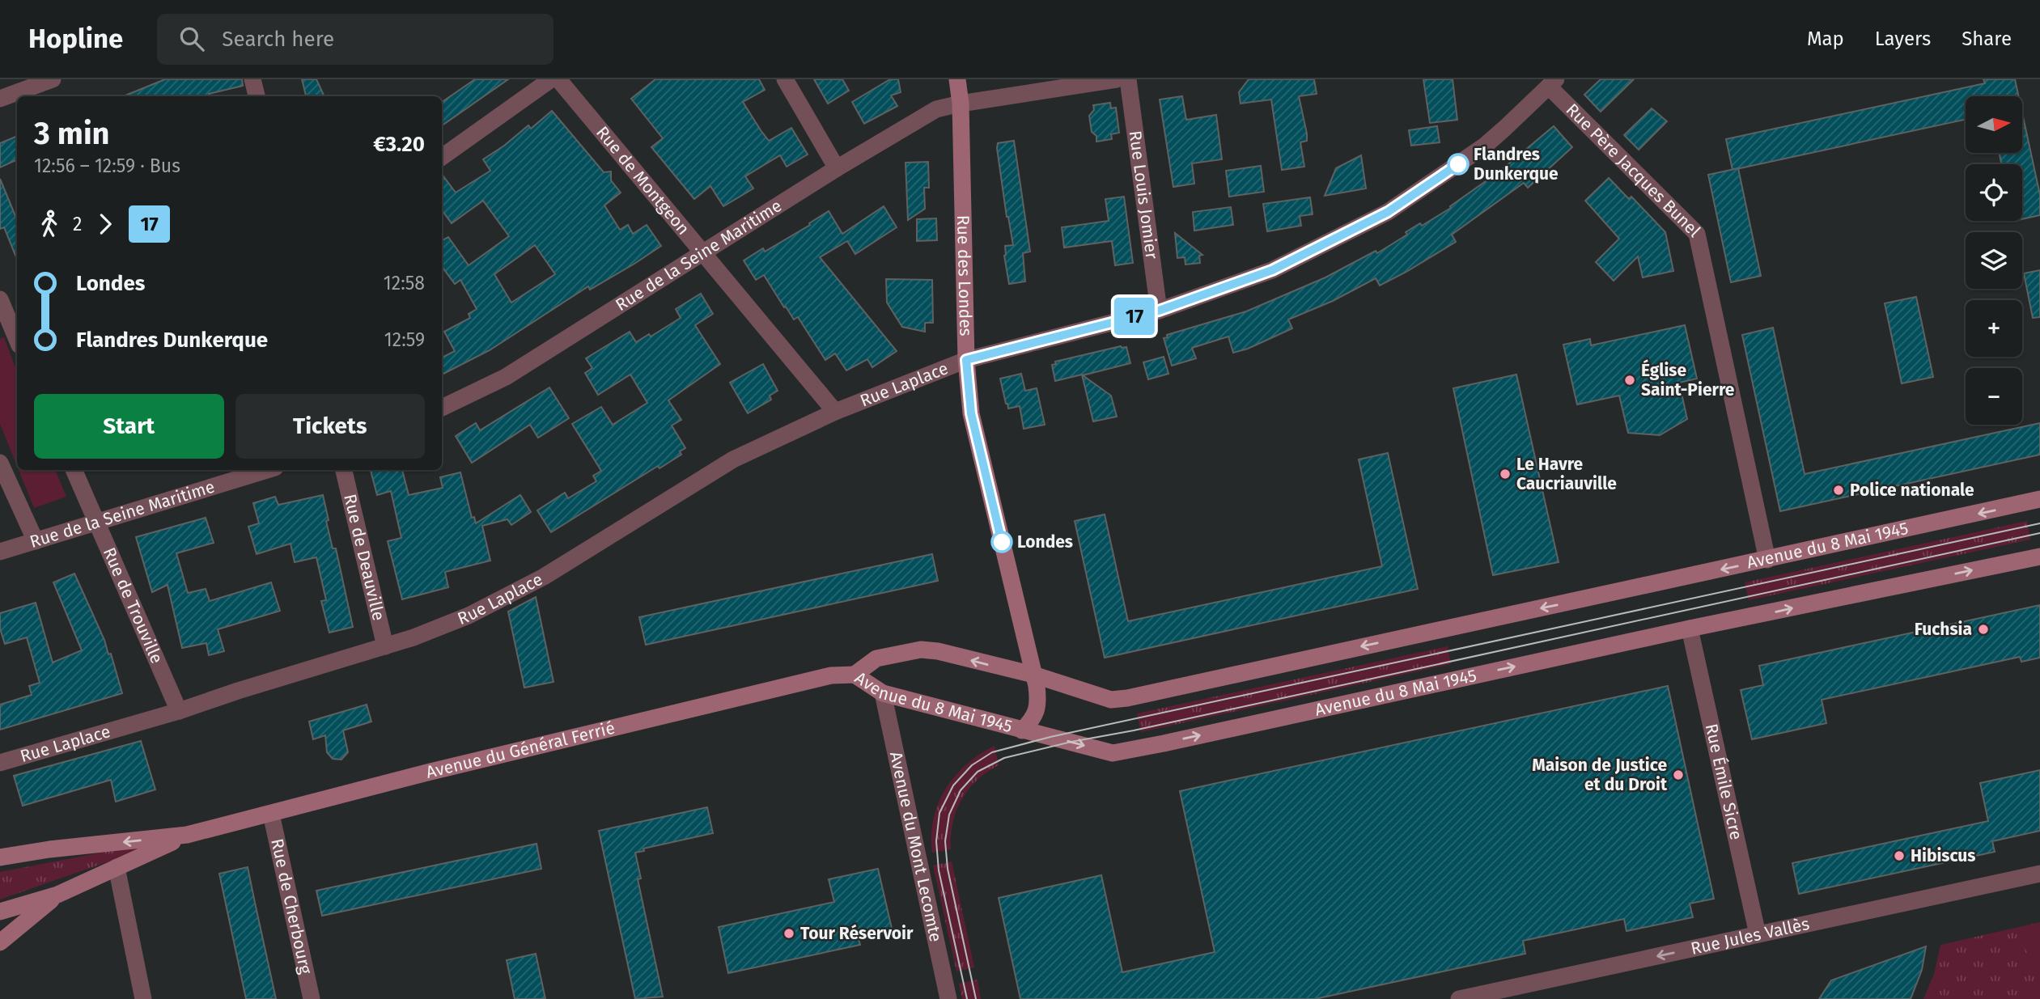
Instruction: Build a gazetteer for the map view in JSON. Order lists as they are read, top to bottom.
{
  "streets": {
    "street": [
      "Rue Père Jacques Bunel",
      "Rue de Montgeon",
      "Rue Louis Jomier",
      "Rue de la Seine Maritime",
      "Rue des Londes",
      "Rue Laplace",
      "Avenue du 8 Mai 1945",
      "Rue de Deauville",
      "Rue de Trouville",
      "Avenue du Général Ferrié",
      "Rue Émile Sicre",
      "Avenue du Mont Lecomte",
      "Rue de Cherbourg",
      "Rue Jules Vallès"
    ]
  },
  "crossings": [
    ["Rue Père Jacques Bunel", "Rue Laplace"],
    ["Rue Père Jacques Bunel", "Avenue du 8 Mai 1945"],
    ["Rue de Montgeon", "Rue de la Seine Maritime"],
    ["Rue de Montgeon", "Rue Laplace"],
    ["Rue Louis Jomier", "Rue Laplace"],
    ["Rue de la Seine Maritime", "Rue des Londes"],
    ["Rue de la Seine Maritime", "Rue de Trouville"],
    ["Rue des Londes", "Rue Laplace"],
    ["Rue des Londes", "Avenue du 8 Mai 1945"],
    ["Rue Laplace", "Rue de Deauville"],
    ["Rue Laplace", "Rue de Trouville"],
    ["Avenue du 8 Mai 1945", "Avenue du Général Ferrié"],
    ["Avenue du 8 Mai 1945", "Rue Émile Sicre"],
    ["Avenue du 8 Mai 1945", "Avenue du Mont Lecomte"],
    ["Avenue du Général Ferrié", "Rue de Cherbourg"],
    ["Rue Émile Sicre", "Rue Jules Vallès"]
  ],
  "one_way": ["Rue Jules Vallès"],
  "places": [
    "Flandres Dunkerque",
    "Église Saint-Pierre",
    "Le Havre Caucriauville",
    "Police nationale",
    "Londes",
    "Fuchsia",
    "Maison de Justice et du Droit",
    "Hibiscus",
    "Tour Réservoir"
  ],
  "lines": ["bus line 17"],
  "north": "right",
  "page": {
    "header": "Hopline",
    "search": "Search here",
    "nav": ["Map", "Layers", "Share"],
    "on_map": "17",
    "map_buttons": ["+", "−"],
    "heading": ["3 min", "12:56 – 12:59 · Bus", "€3.20"],
    "legs": ["2", "17"],
    "list": [
      {
        "name": "Londes",
        "value": "12:58"
      },
      {
        "name": "Flandres Dunkerque",
        "value": "12:59"
      }
    ],
    "buttons": ["Start", "Tickets"]
  }
}
